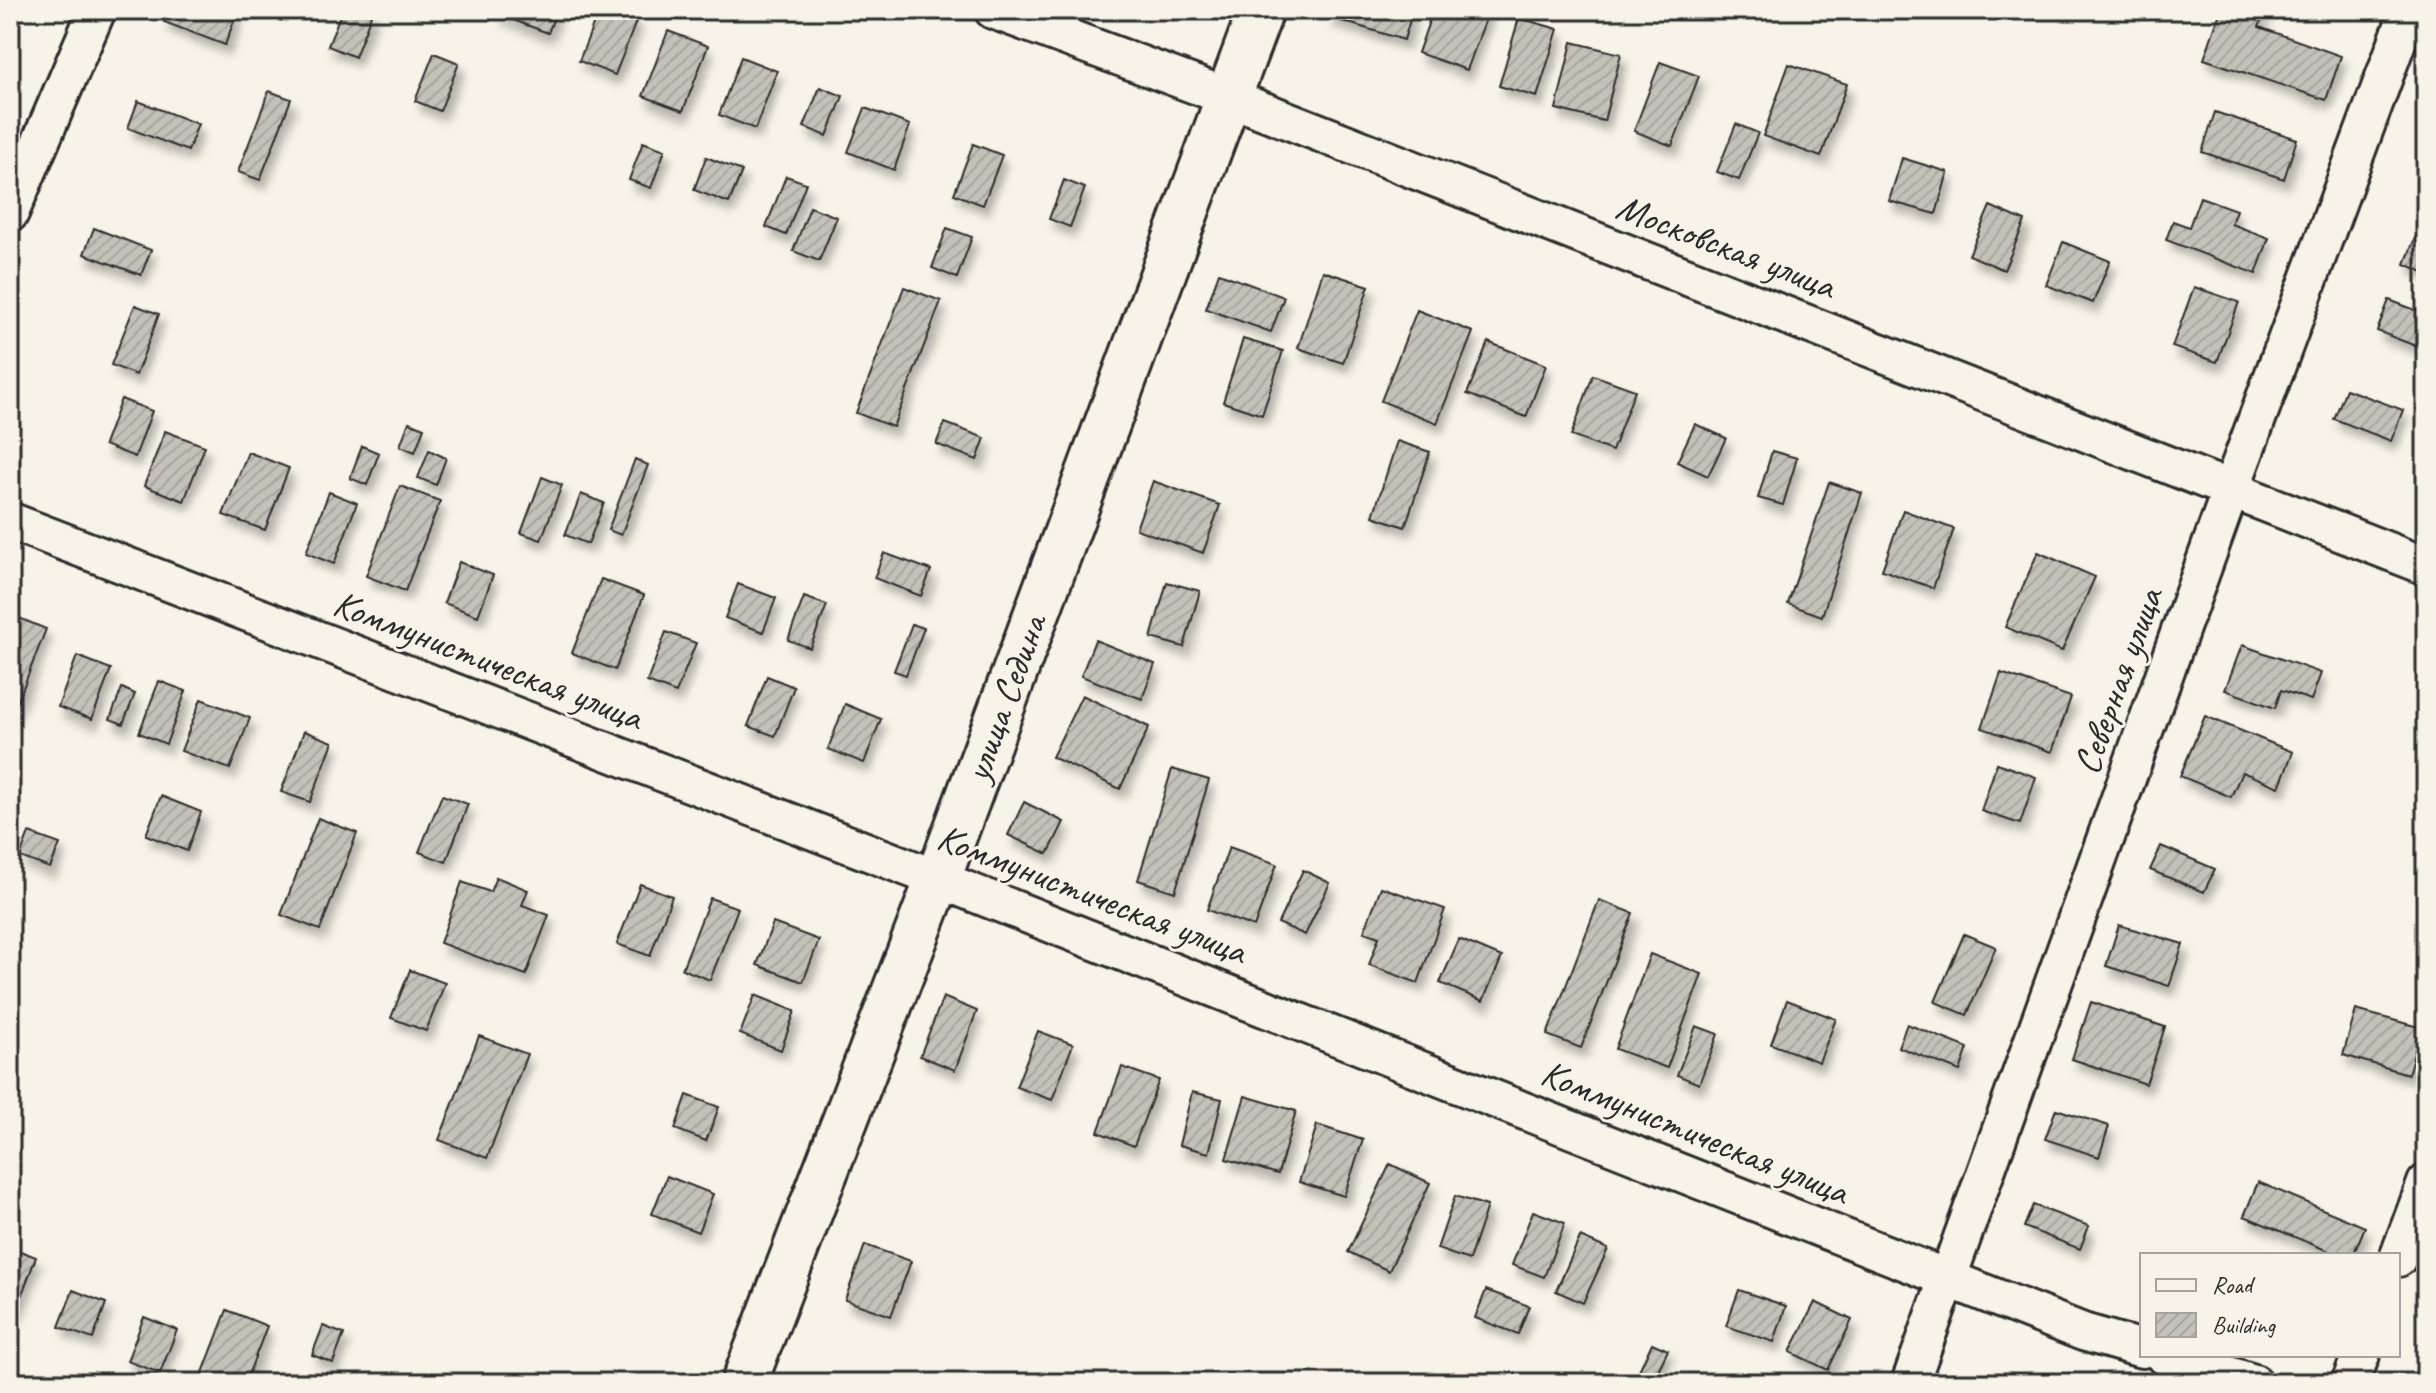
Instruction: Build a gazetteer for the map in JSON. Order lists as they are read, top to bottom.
{
  "streets": {
    "main road": ["улица Седина"],
    "street": ["Московская улица", "Коммунистическая улица", "Северная улица"]
  },
  "crossings": [
    ["Московская улица", "Северная улица"],
    ["Московская улица", "улица Седина"],
    ["Коммунистическая улица", "Северная улица"],
    ["Коммунистическая улица", "улица Седина"]
  ],
  "legend": ["Road", "Building"]
}
